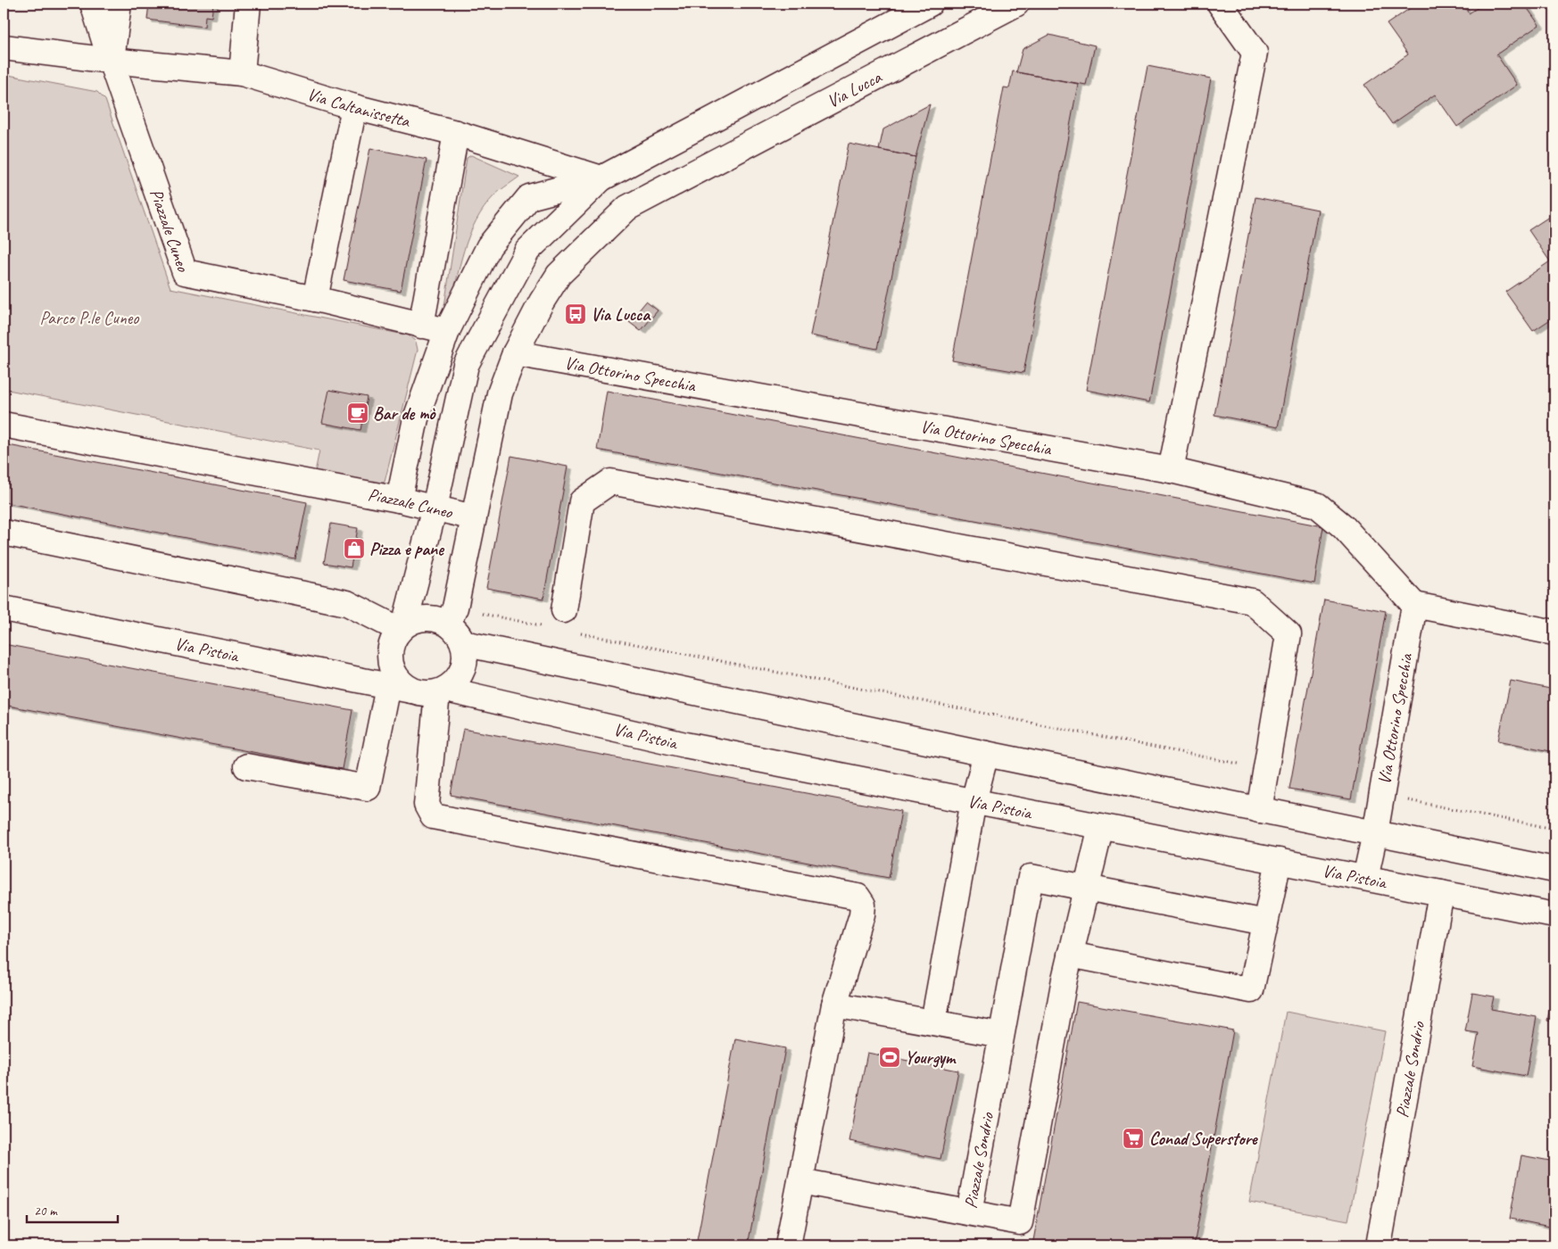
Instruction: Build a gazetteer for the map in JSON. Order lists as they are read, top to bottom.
{
  "streets": {
    "street": [
      "Via Lucca",
      "Via Caltanissetta",
      "Piazzale Cuneo",
      "Via Ottorino Specchia",
      "Via Pistoia",
      "Piazzale Sondrio"
    ]
  },
  "crossings": [
    ["Via Lucca", "Piazzale Cuneo"],
    ["Via Lucca", "Via Ottorino Specchia"],
    ["Via Lucca", "Via Pistoia"],
    ["Via Caltanissetta", "Piazzale Cuneo"],
    ["Via Ottorino Specchia", "Via Pistoia"],
    ["Via Pistoia", "Piazzale Sondrio"]
  ],
  "parks": ["Parco P.le Cuneo"],
  "places": {
    "bus stop": ["Via Lucca"],
    "cafe": ["Bar de mò"],
    "shop": ["Pizza e pane"],
    "sports": ["Yourgym"],
    "supermarket": ["Conad Superstore"]
  },
  "scale_bar": "20 m"
}
